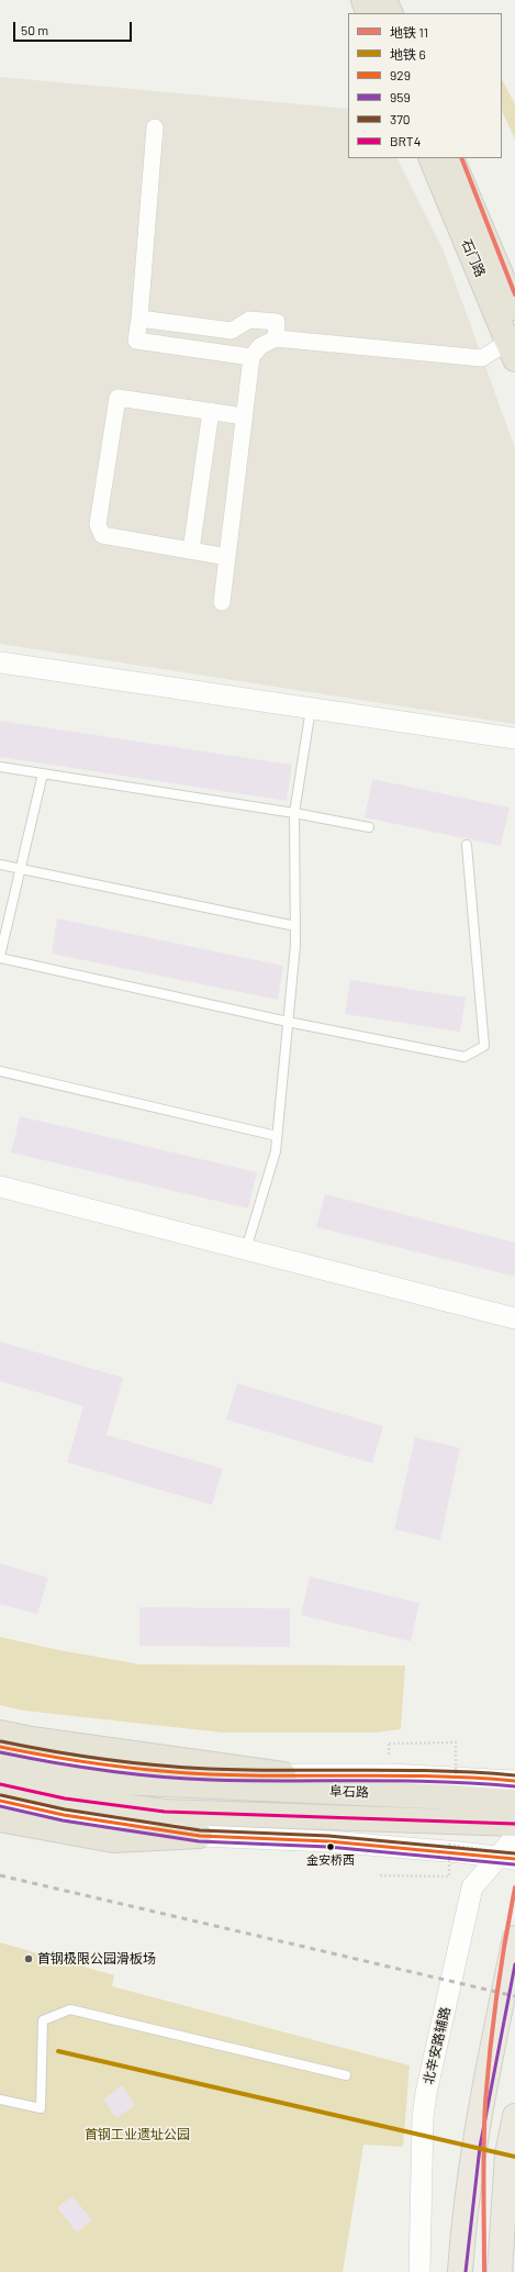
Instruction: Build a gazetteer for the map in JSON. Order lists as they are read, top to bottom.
{
  "streets": {
    "highway": ["石门路", "阜石路"],
    "street": ["北辛安路辅路"]
  },
  "parks": ["首钢工业遗址公园"],
  "places": ["金安桥西", "首钢极限公园滑板场"],
  "lines": [
    "metro line 11",
    "transit line 370",
    "transit line 929",
    "transit line 959",
    "transit line BRT4",
    "metro line 6"
  ],
  "legend": [
    "地铁 11",
    "地铁 6",
    "929",
    "959",
    "370",
    "BRT4"
  ],
  "scale_bar": "50 m"
}
